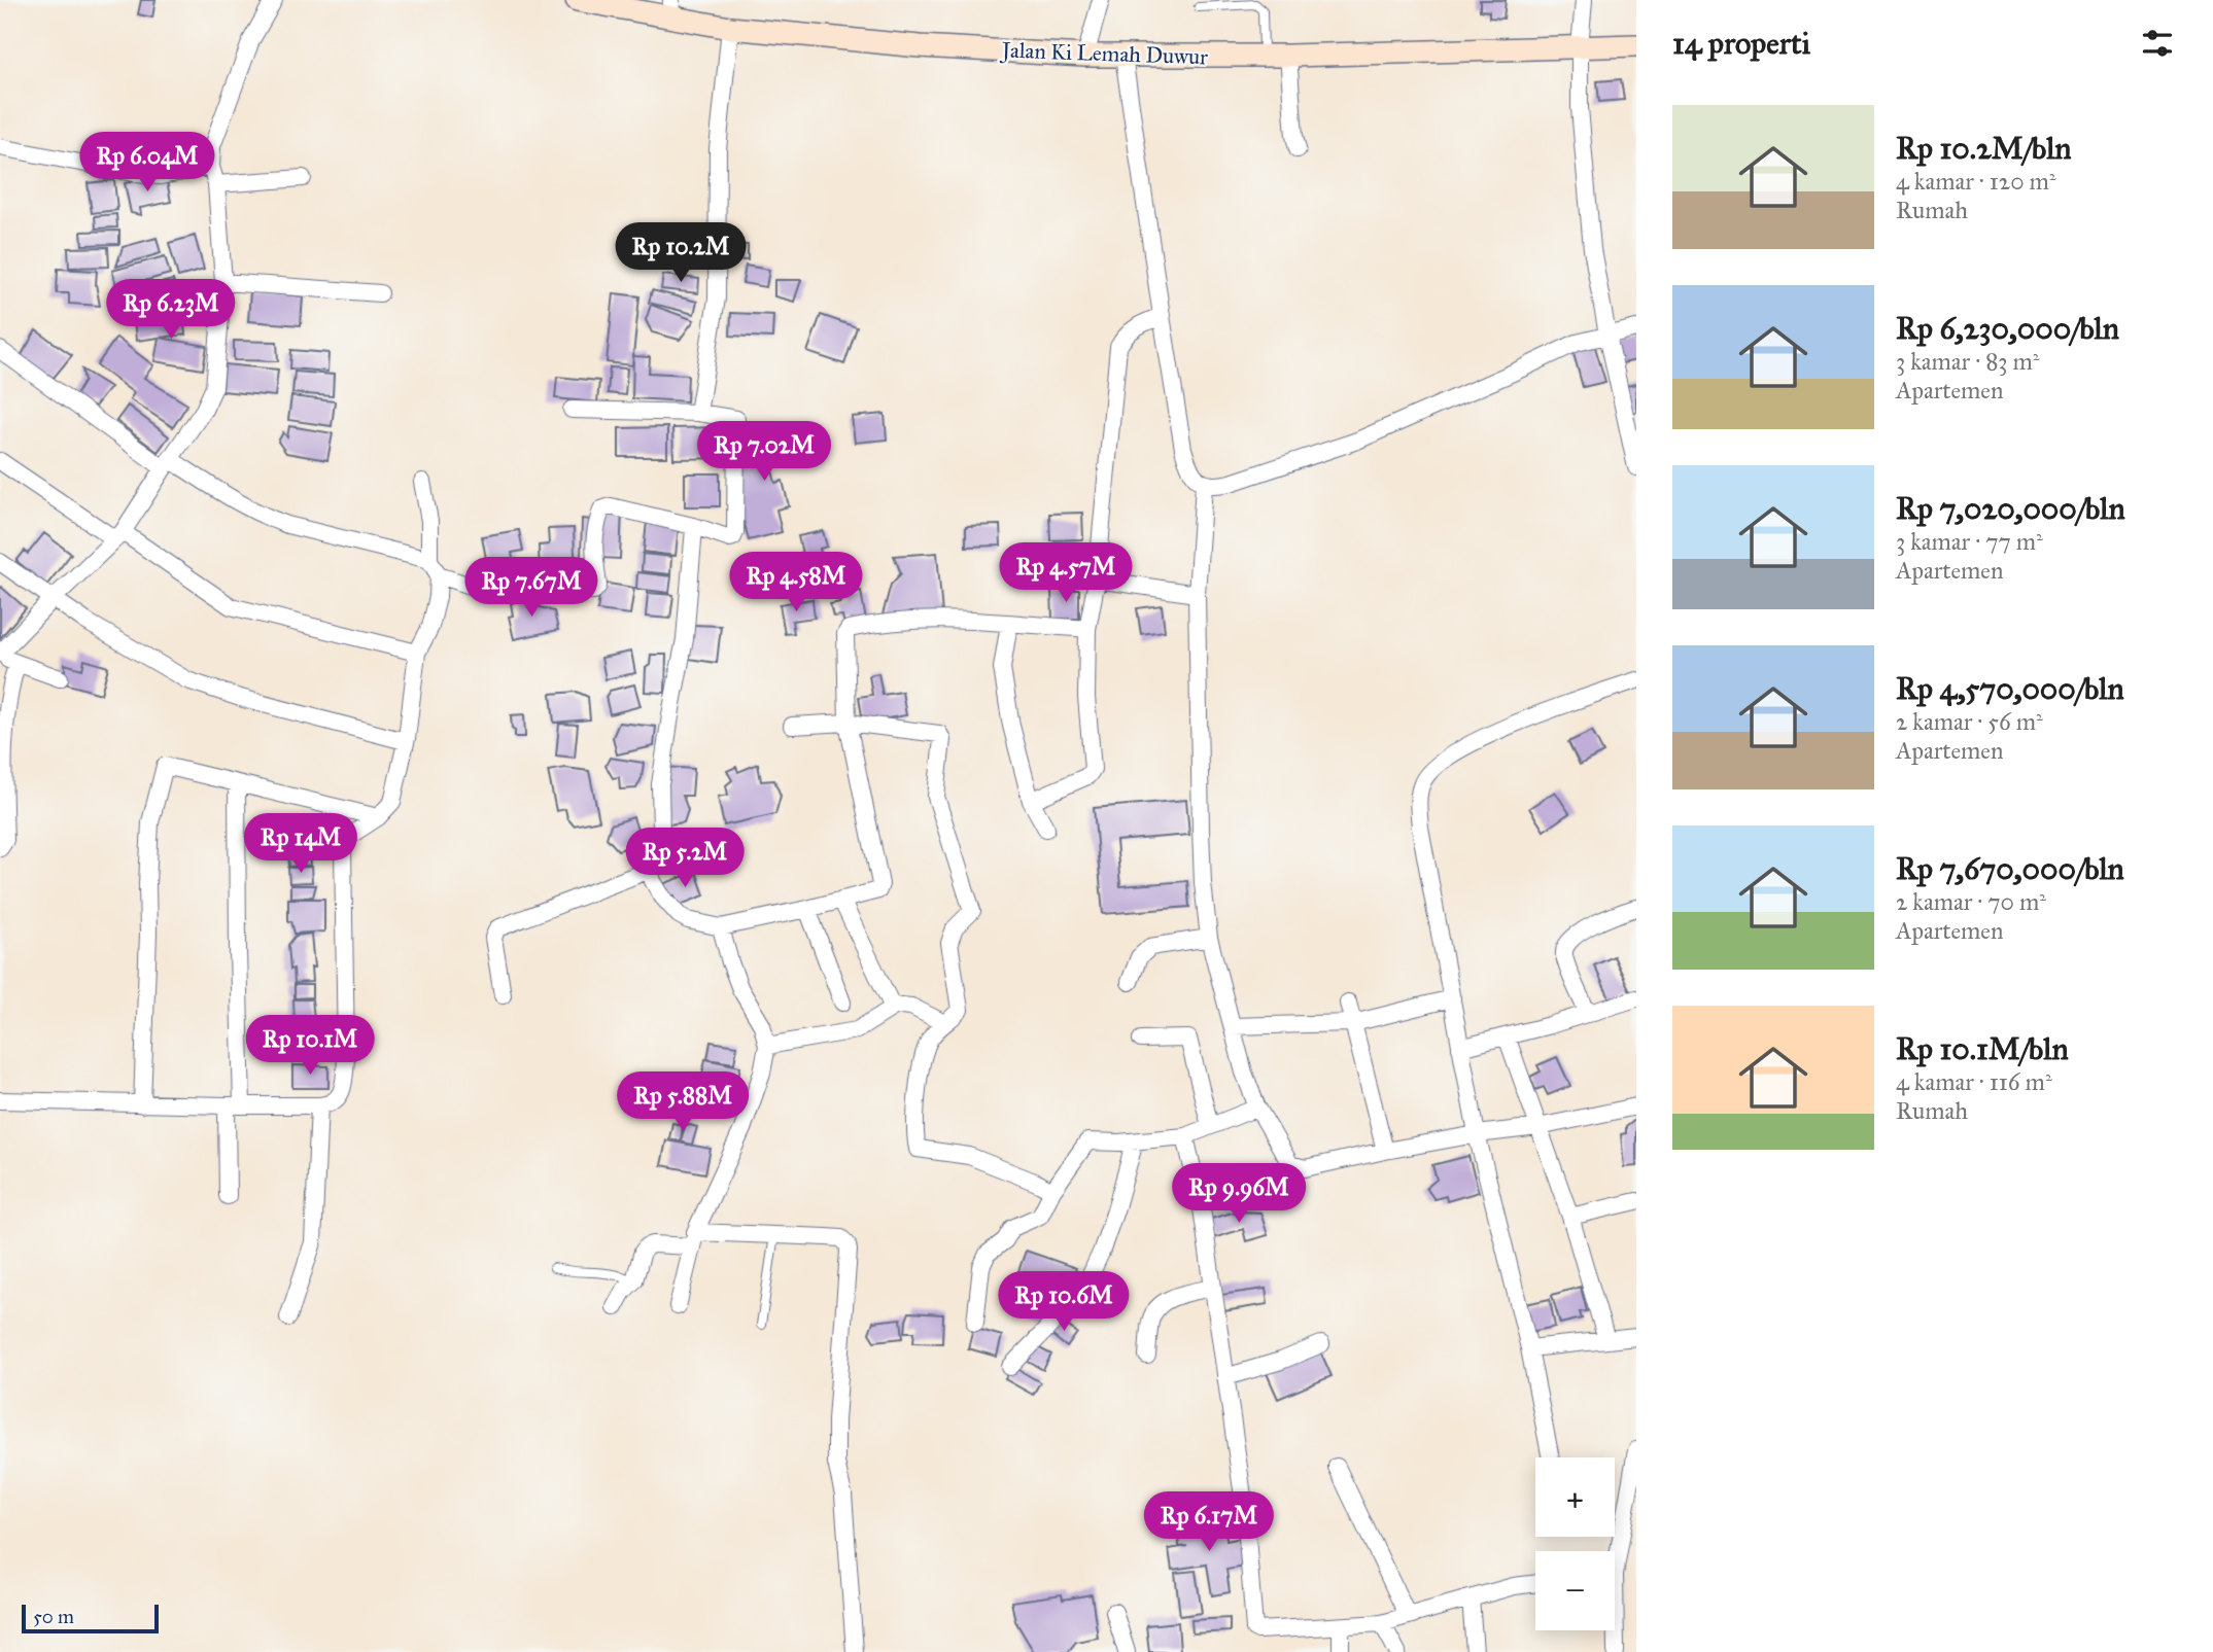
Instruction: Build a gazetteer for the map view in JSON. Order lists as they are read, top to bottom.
{
  "streets": {
    "main road": ["Jalan Ki Lemah Duwur"]
  },
  "scale_bar": "50 m",
  "page": {
    "heading": "14 properti",
    "list": [
      {
        "name": "Rp 10.2M/bln",
        "note": "4 kamar · 120 m² · Rumah"
      },
      {
        "name": "Rp 6,230,000/bln",
        "note": "3 kamar · 83 m² · Apartemen"
      },
      {
        "name": "Rp 7,020,000/bln",
        "note": "3 kamar · 77 m² · Apartemen"
      },
      {
        "name": "Rp 4,570,000/bln",
        "note": "2 kamar · 56 m² · Apartemen"
      },
      {
        "name": "Rp 7,670,000/bln",
        "note": "2 kamar · 70 m² · Apartemen"
      },
      {
        "name": "Rp 10.1M/bln",
        "note": "4 kamar · 116 m² · Rumah"
      }
    ],
    "price": [
      "Rp 6.04M",
      "Rp 10.2M",
      "Rp 6.23M",
      "Rp 7.02M",
      "Rp 4.57M",
      "Rp 4.58M",
      "Rp 7.67M",
      "Rp 14M",
      "Rp 5.2M",
      "Rp 10.1M",
      "Rp 5.88M",
      "Rp 9.96M",
      "Rp 10.6M",
      "Rp 6.17M"
    ],
    "map_buttons": ["+", "−"],
    "scale": "50 m"
  }
}
